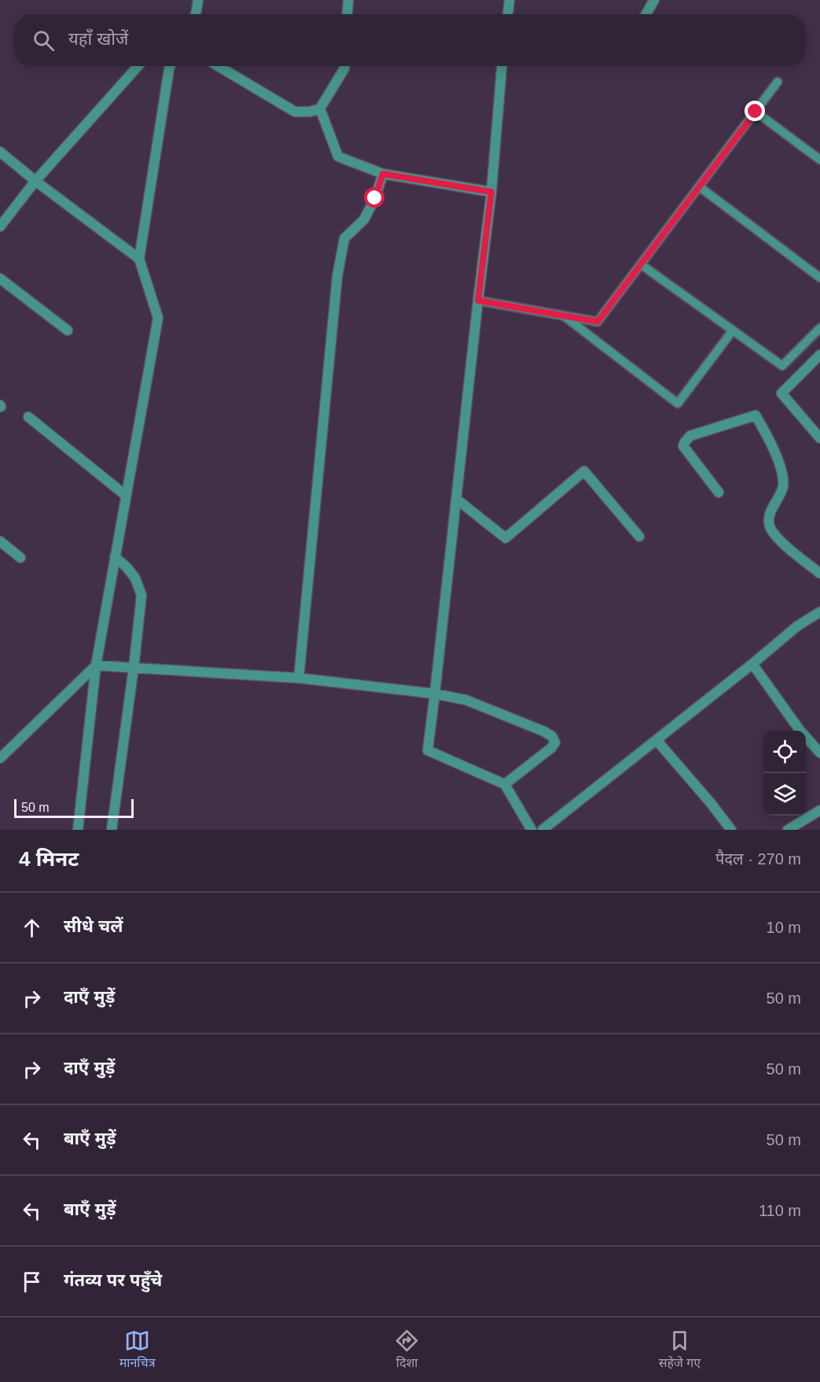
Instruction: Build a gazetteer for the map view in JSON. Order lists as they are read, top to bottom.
{
  "scale_bar": "50 m",
  "page": {
    "search": "यहाँ खोजें",
    "scale": "50 m",
    "heading": ["4 मिनट", "पैदल · 270 m"],
    "list": [
      ["सीधे चलें", "10 m"],
      ["दाएँ मुड़ें", "50 m"],
      ["दाएँ मुड़ें", "50 m"],
      ["बाएँ मुड़ें", "50 m"],
      ["बाएँ मुड़ें", "110 m"],
      "गंतव्य पर पहुँचे"
    ],
    "nav": ["मानचित्र", "दिशा", "सहेजे गए"]
  }
}
